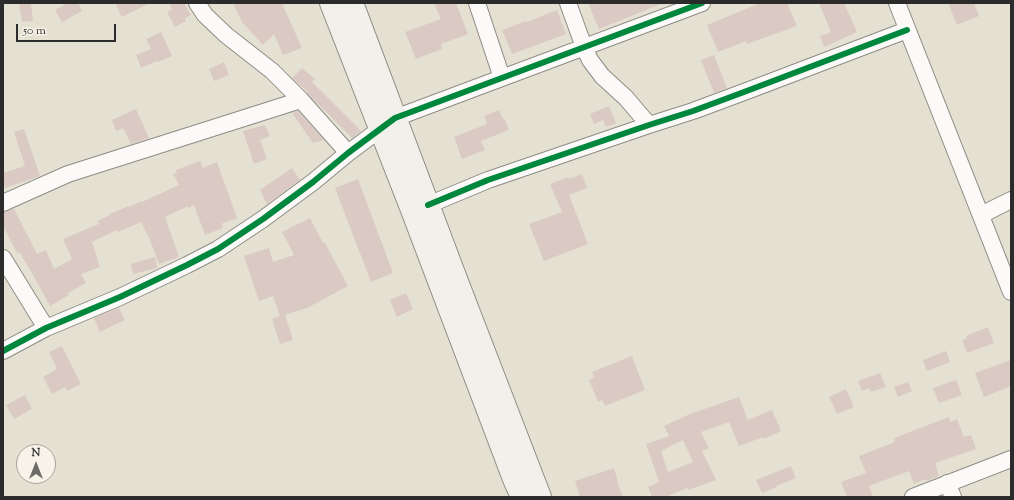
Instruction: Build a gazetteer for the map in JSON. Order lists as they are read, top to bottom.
{
  "scale_bar": "50 m",
  "north": "top"
}
